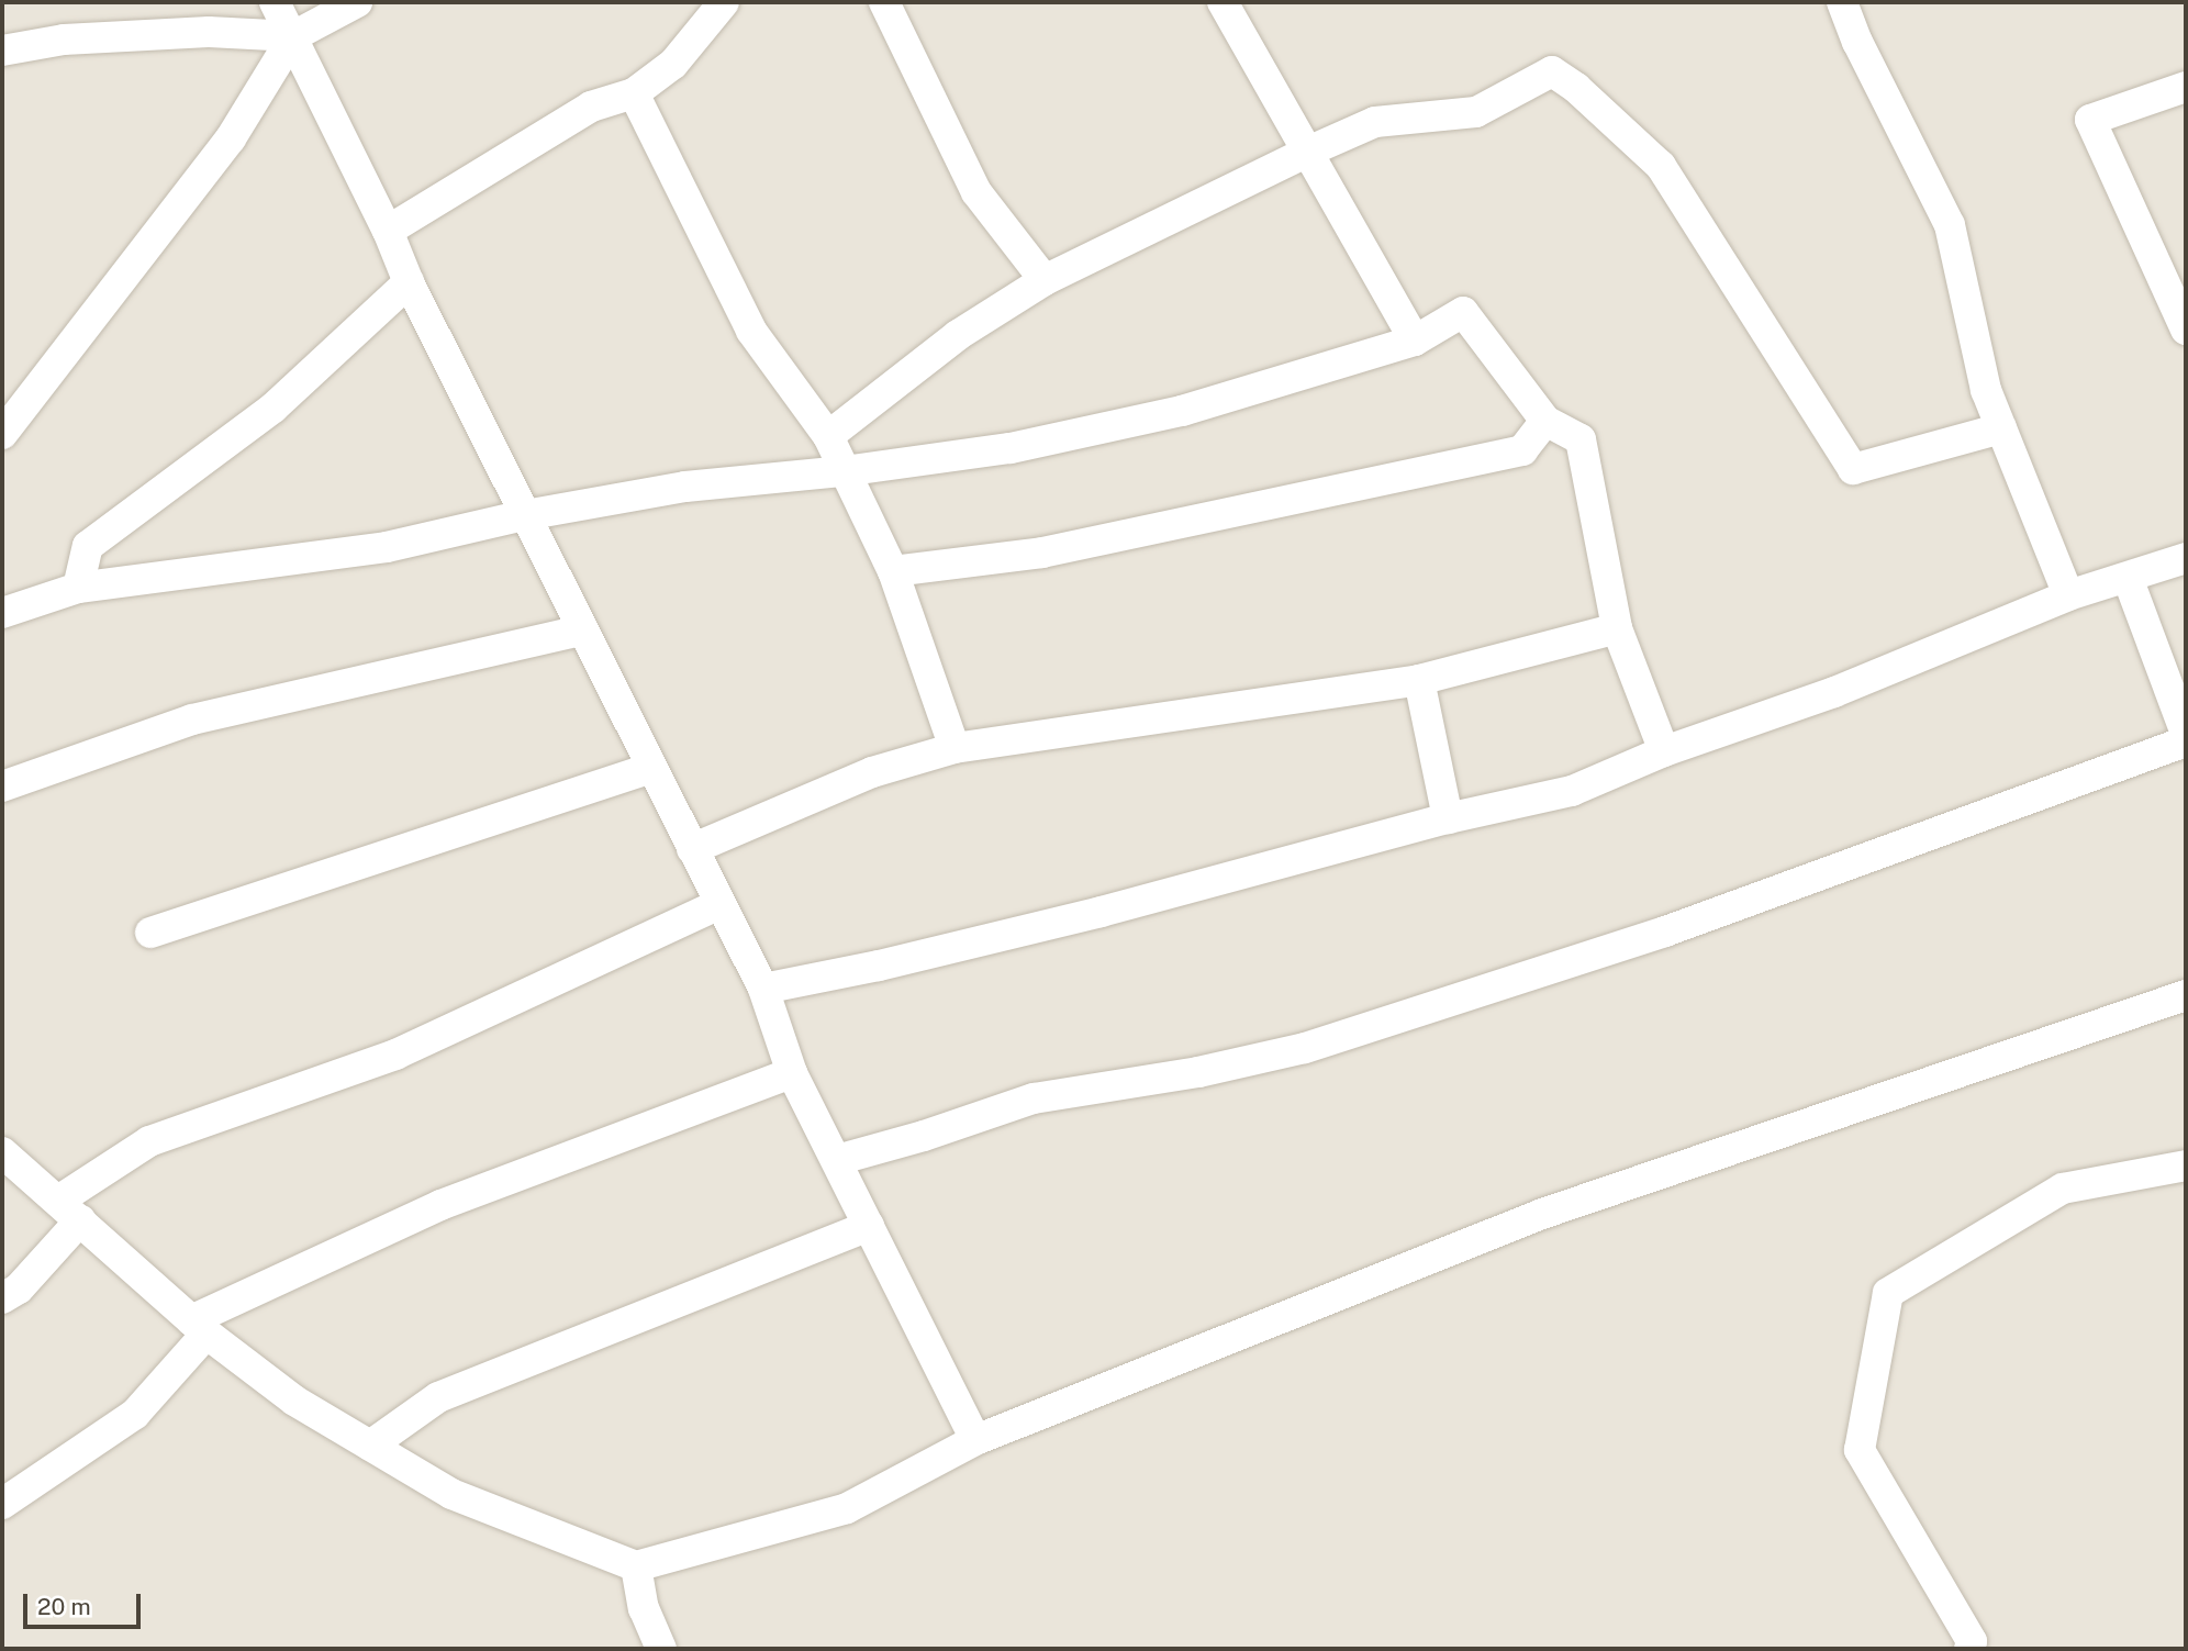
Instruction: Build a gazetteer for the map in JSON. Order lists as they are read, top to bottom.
{
  "scale_bar": "20 m"
}
